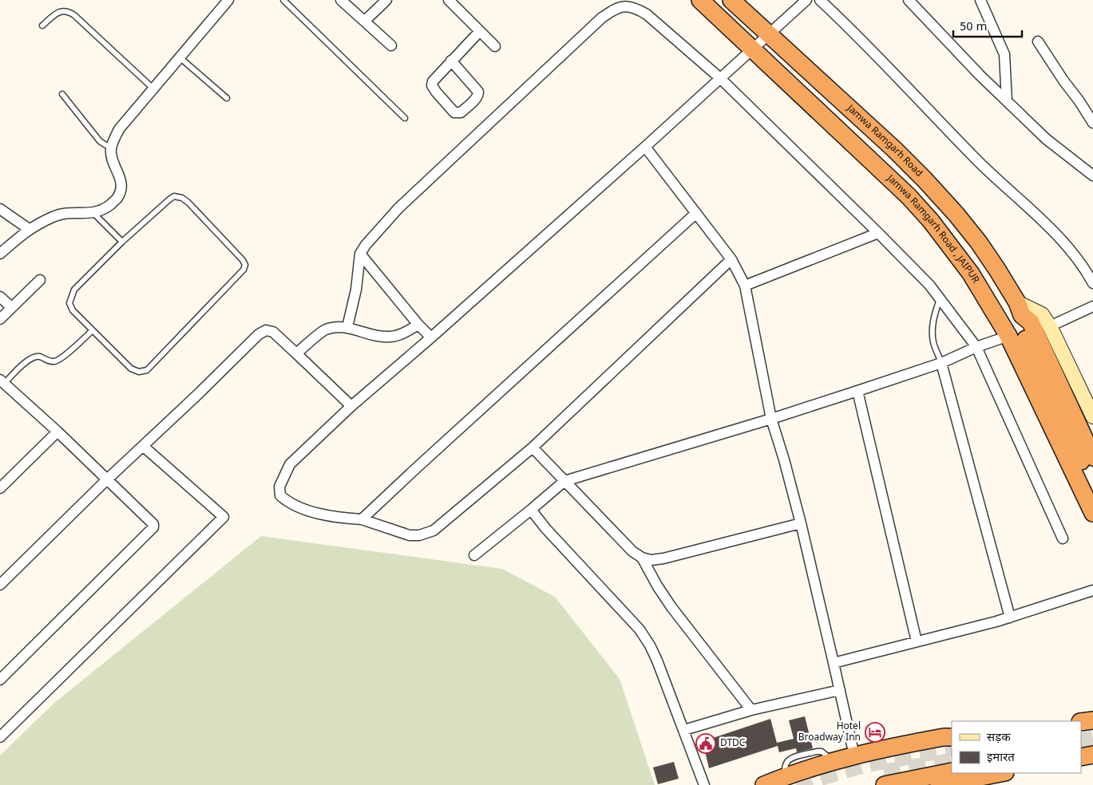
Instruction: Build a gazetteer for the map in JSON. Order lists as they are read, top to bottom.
{
  "streets": {
    "highway": ["Jamwa Ramgarh Road", "Jamwa Ramgarh Road , JAIPUR"]
  },
  "places": {
    "hotel": ["Hotel Broadway Inn"],
    "public building": ["DTDC"]
  },
  "legend": ["सड़क", "इमारत"],
  "scale_bar": "50 m"
}
